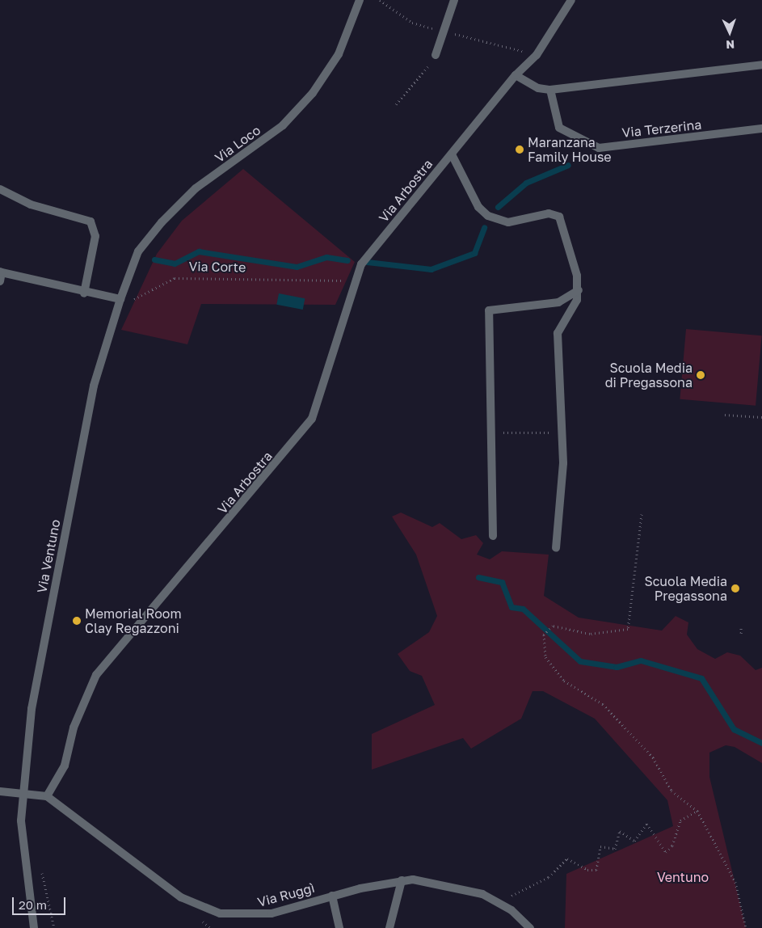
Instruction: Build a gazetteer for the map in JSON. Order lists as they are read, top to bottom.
{
  "streets": {
    "street": [
      "Via Terzerina",
      "Via Loco",
      "Via Arbostra",
      "Via Ventuno",
      "Via Ruggì"
    ],
    "path": ["Via Corte"]
  },
  "crossings": [
    ["Via Loco", "Via Corte"],
    ["Via Loco", "Via Ventuno"],
    ["Via Arbostra", "Via Corte"],
    ["Via Arbostra", "Via Ruggì"],
    ["Via Corte", "Via Ventuno"]
  ],
  "parks": ["Ventuno"],
  "places": [
    "Maranzana Family House",
    "Scuola Media di Pregassona",
    "Scuola Media Pregassona",
    "Memorial Room Clay Regazzoni"
  ],
  "scale_bar": "20 m",
  "north": "bottom"
}
